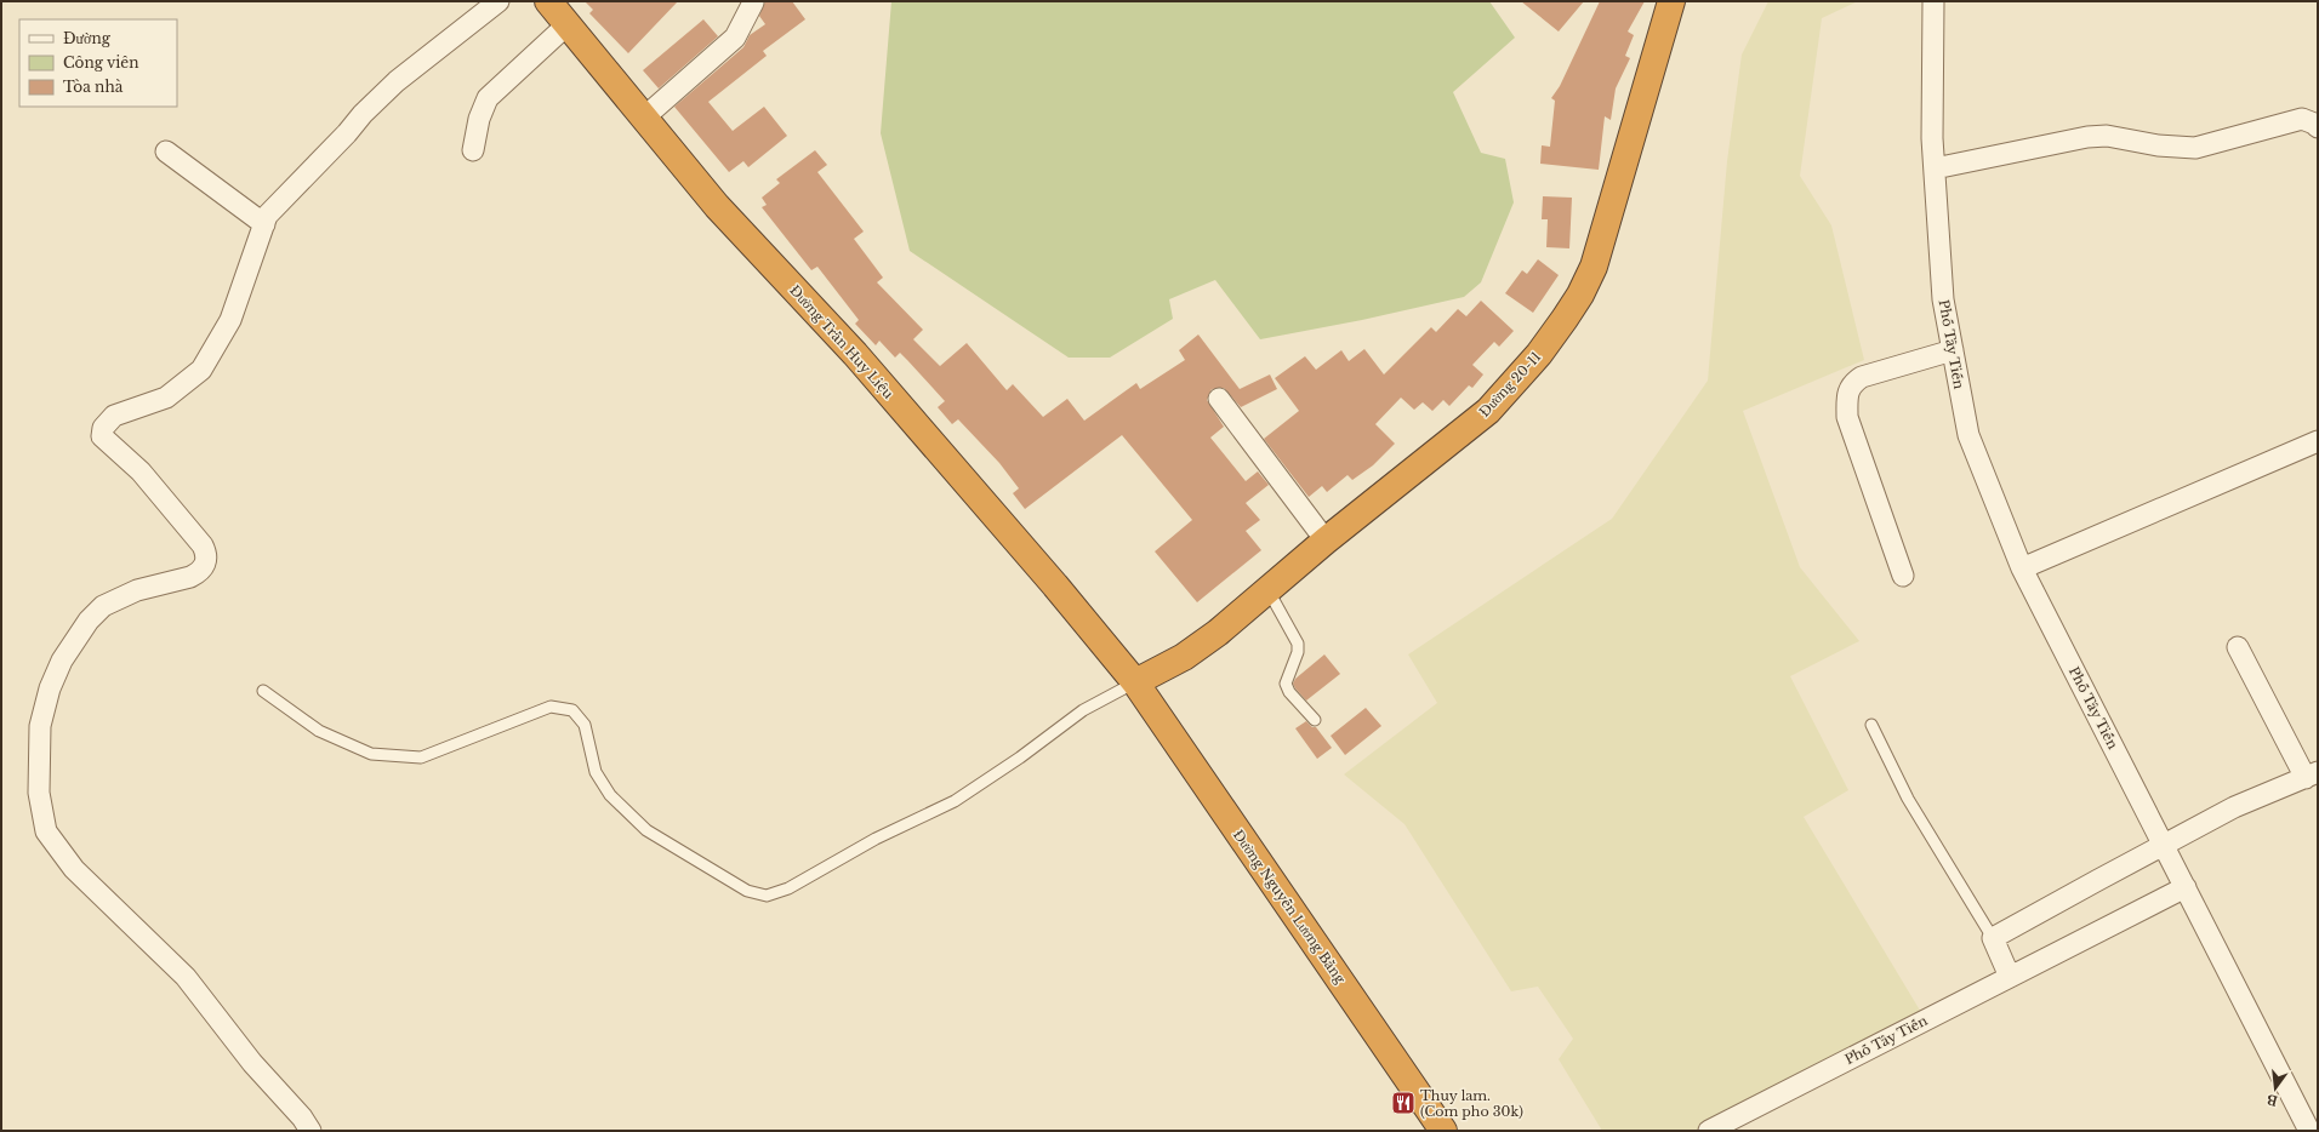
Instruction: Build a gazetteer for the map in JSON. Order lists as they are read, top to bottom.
{
  "streets": {
    "highway": ["Đường Trần Huy Liệu", "Đường 20-11", "Đường Nguyễn Lương Bằng"],
    "street": ["Phố Tây Tiến"]
  },
  "crossings": [
    ["Đường Trần Huy Liệu", "Đường 20-11"],
    ["Đường Trần Huy Liệu", "Đường Nguyễn Lương Bằng"],
    ["Đường 20-11", "Đường Nguyễn Lương Bằng"]
  ],
  "places": {
    "restaurant": ["Thuy lam. (Com pho 30k)"]
  },
  "legend": ["Đường", "Công viên", "Tòa nhà"],
  "north": "bottom"
}
